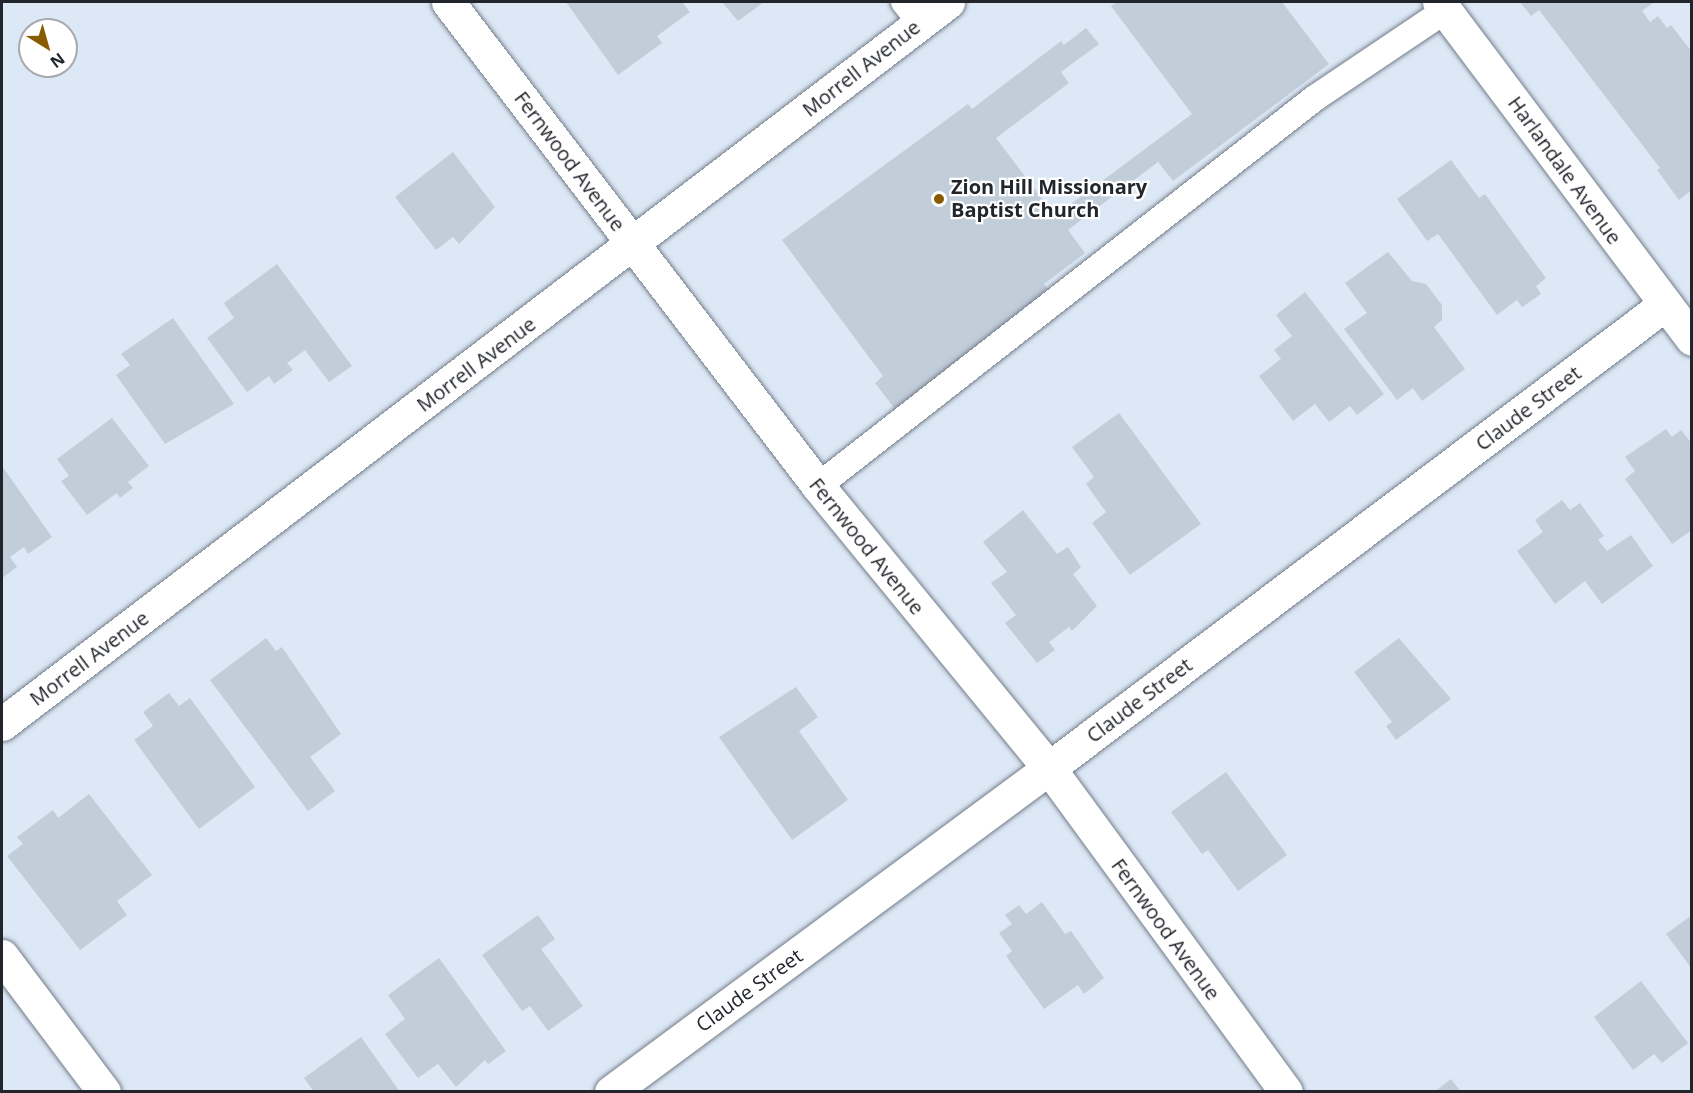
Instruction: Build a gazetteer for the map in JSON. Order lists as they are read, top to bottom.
{
  "streets": {
    "street": [
      "Morrell Avenue",
      "Fernwood Avenue",
      "Harlandale Avenue",
      "Claude Street"
    ]
  },
  "crossings": [
    ["Morrell Avenue", "Fernwood Avenue"],
    ["Fernwood Avenue", "Claude Street"],
    ["Harlandale Avenue", "Claude Street"]
  ],
  "places": ["Zion Hill Missionary Baptist Church"],
  "north": "bottom right"
}
